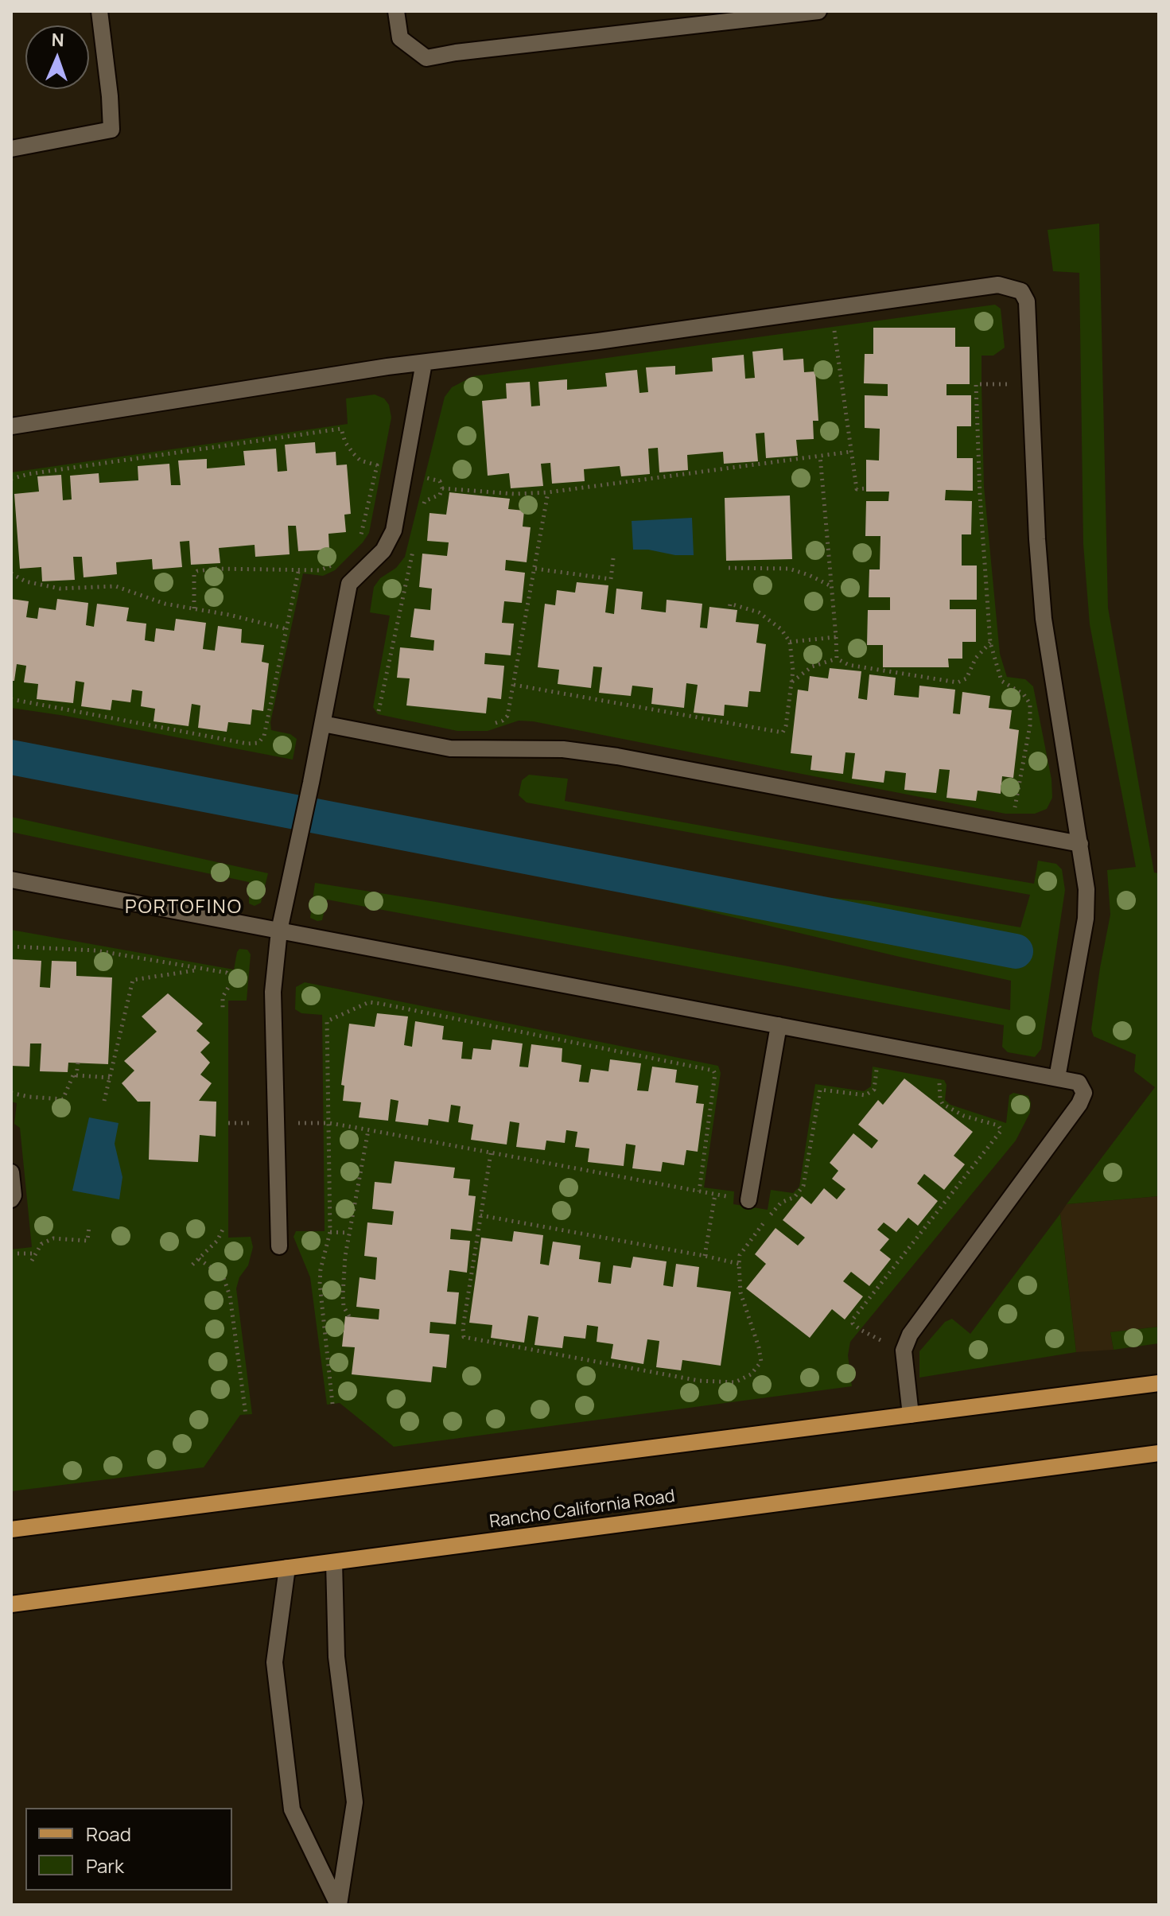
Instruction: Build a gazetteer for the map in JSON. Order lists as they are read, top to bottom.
{
  "streets": {
    "main road": ["Rancho California Road"]
  },
  "districts": ["PORTOFINO"],
  "legend": ["Road", "Park"],
  "north": "top"
}
